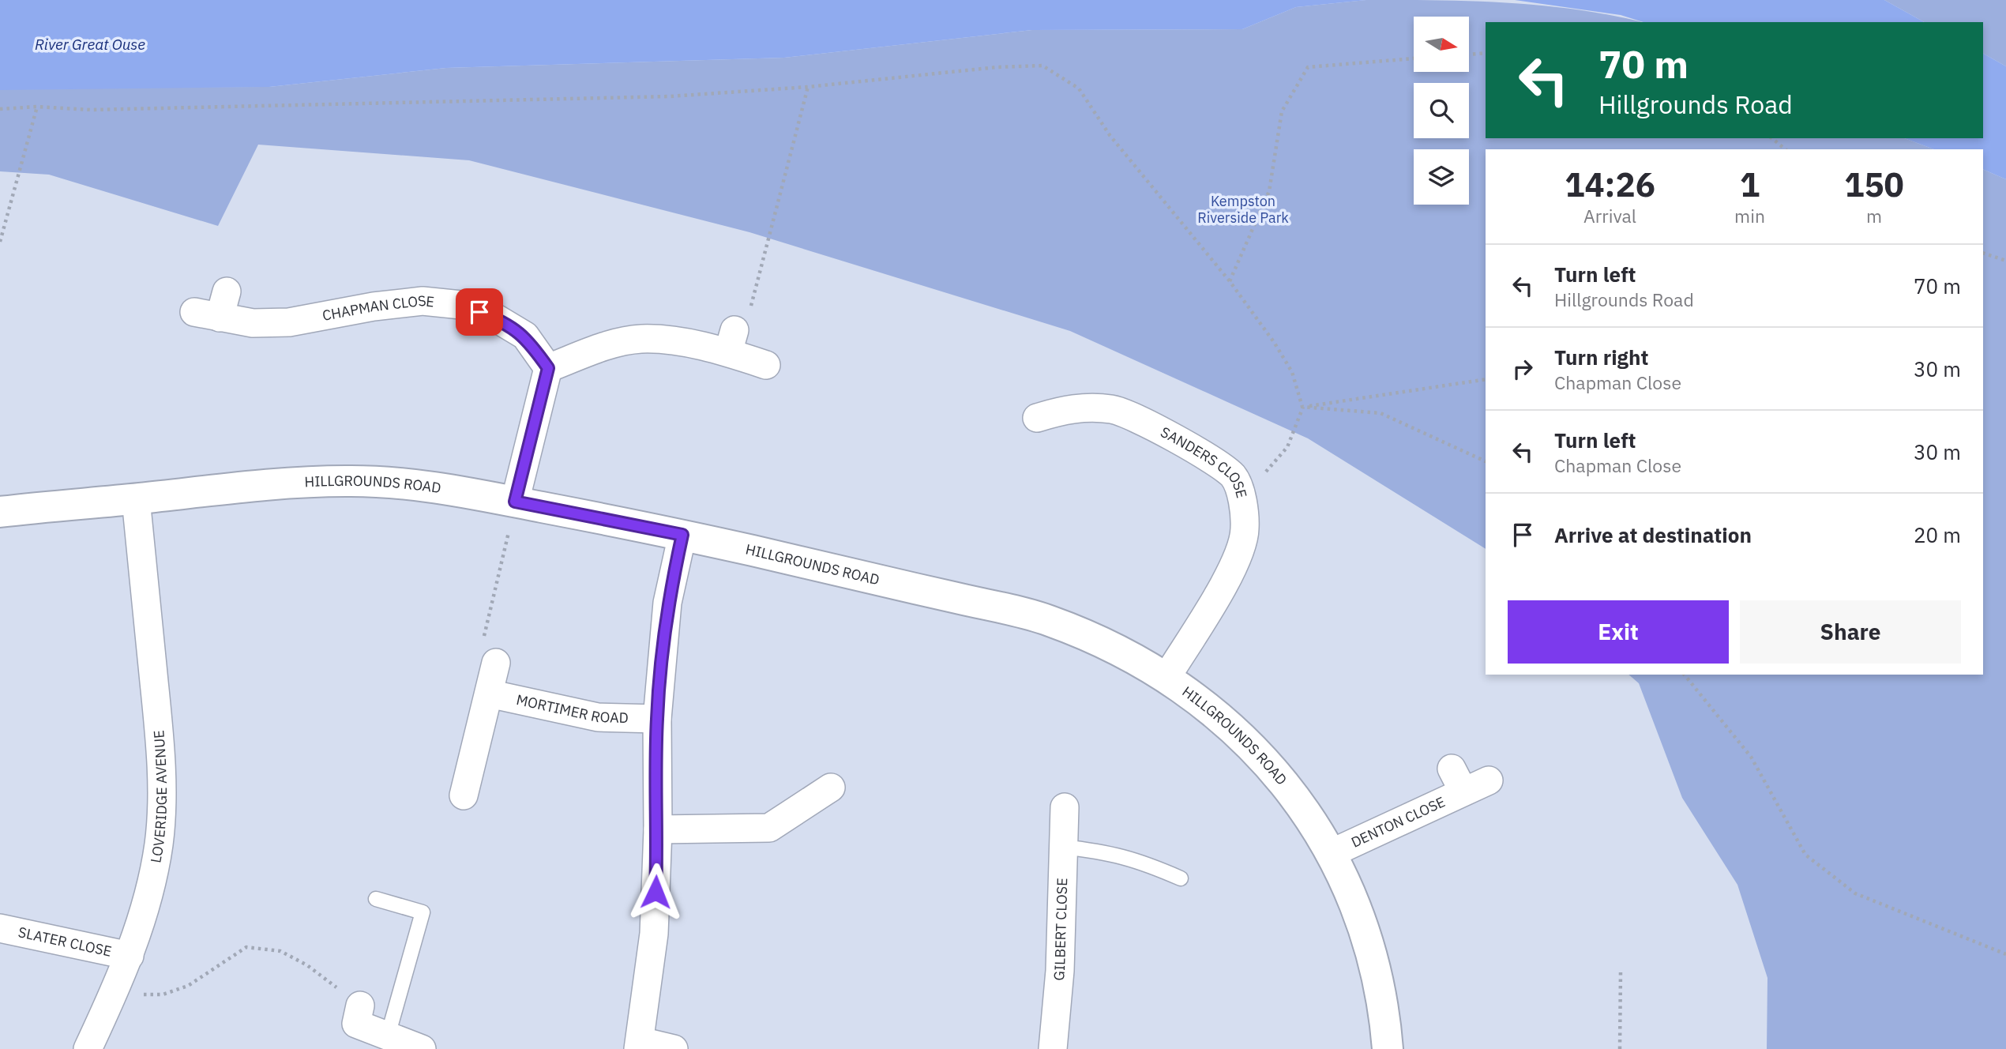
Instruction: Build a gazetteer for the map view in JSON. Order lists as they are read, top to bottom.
{
  "streets": {
    "street": [
      "CHAPMAN CLOSE",
      "SANDERS CLOSE",
      "HILLGROUNDS ROAD",
      "MORTIMER ROAD",
      "LOVERIDGE AVENUE",
      "DENTON CLOSE",
      "GILBERT CLOSE",
      "SLATER CLOSE"
    ]
  },
  "crossings": [
    ["SANDERS CLOSE", "HILLGROUNDS ROAD"],
    ["HILLGROUNDS ROAD", "LOVERIDGE AVENUE"],
    ["HILLGROUNDS ROAD", "DENTON CLOSE"],
    ["LOVERIDGE AVENUE", "SLATER CLOSE"]
  ],
  "water": ["River Great Ouse"],
  "parks": ["Kempston Riverside Park"],
  "north": "right",
  "page": {
    "turn": ["70 m", "Hillgrounds Road"],
    "eta": [
      "14:26",
      "Arrival",
      "1",
      "min",
      "150",
      "m"
    ],
    "list": [
      {
        "name": "Turn left",
        "note": "Hillgrounds Road",
        "value": "70 m"
      },
      {
        "name": "Turn right",
        "note": "Chapman Close",
        "value": "30 m"
      },
      {
        "name": "Turn left",
        "note": "Chapman Close",
        "value": "30 m"
      },
      {
        "name": "Arrive at destination",
        "value": "20 m"
      }
    ],
    "buttons": ["Exit", "Share"]
  }
}
